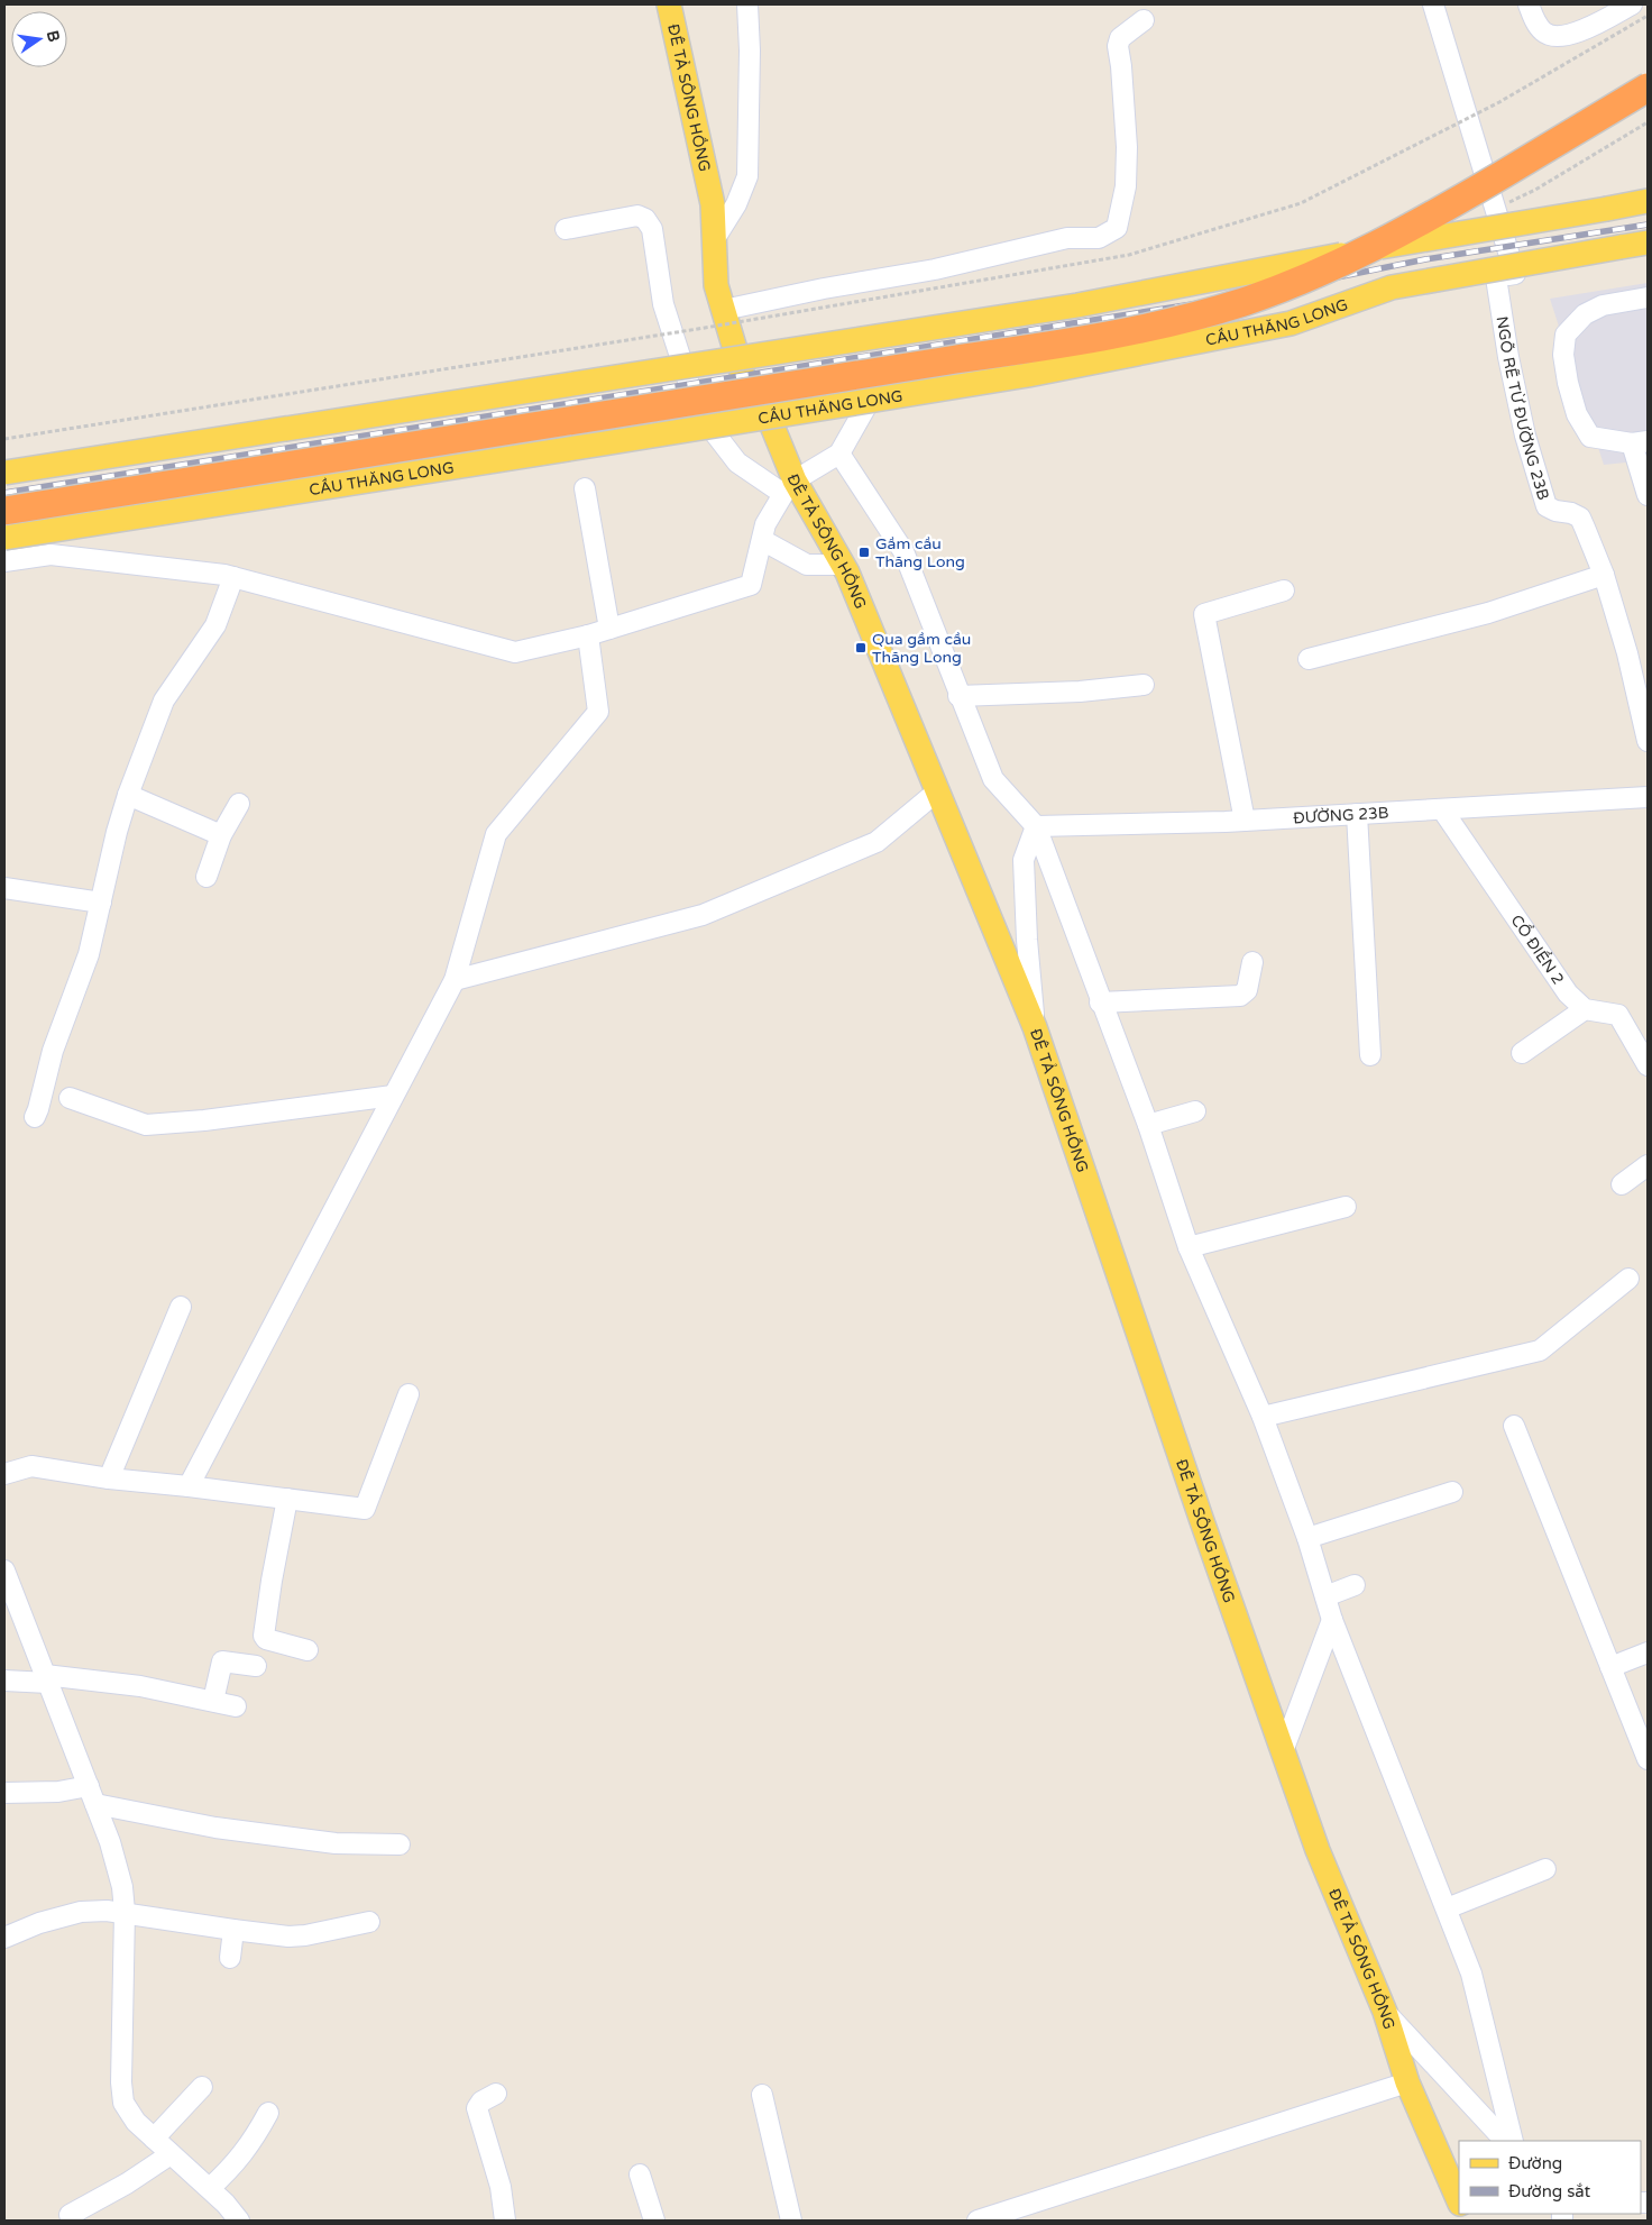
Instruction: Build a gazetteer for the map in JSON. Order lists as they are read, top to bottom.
{
  "streets": {
    "highway": ["CẦU THĂNG LONG"],
    "main road": ["ĐÊ TẢ SÔNG HỒNG"],
    "street": ["NGÕ RẼ TỪ ĐƯỜNG 23B", "ĐƯỜNG 23B", "CỔ ĐIỂN 2"]
  },
  "crossings": [
    ["ĐƯỜNG 23B", "CỔ ĐIỂN 2"]
  ],
  "places": {
    "transit": ["Gầm cầu Thăng Long", "Qua gầm cầu Thăng Long"]
  },
  "legend": ["Đường", "Đường sắt"],
  "north": "right"
}
